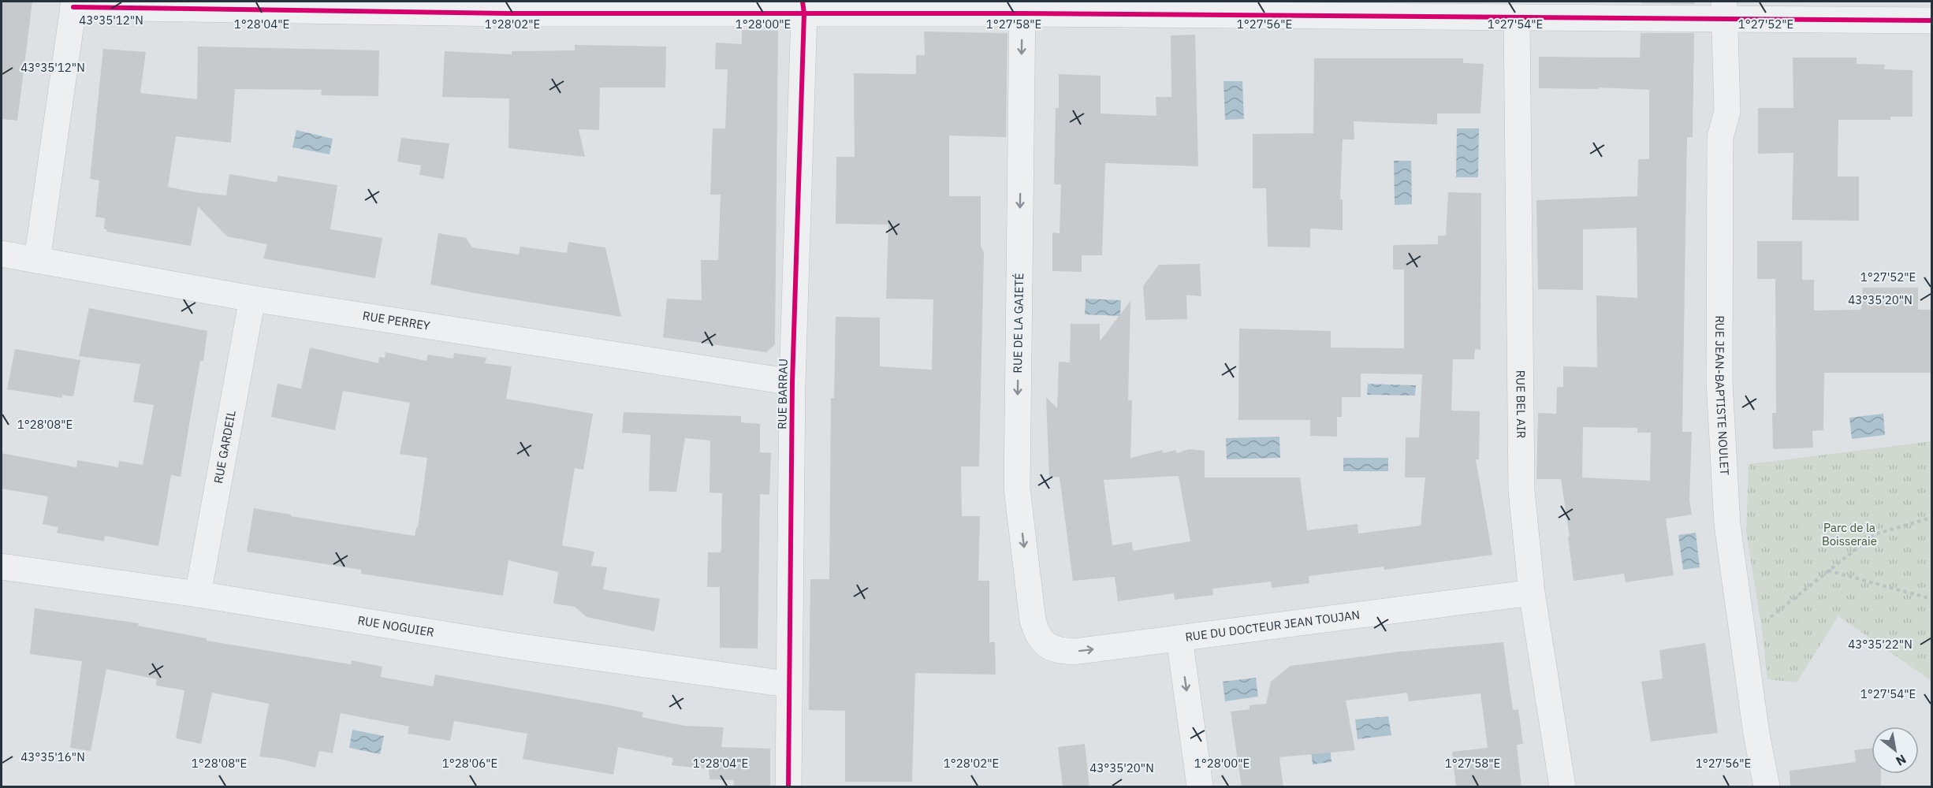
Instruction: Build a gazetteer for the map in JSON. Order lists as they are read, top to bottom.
{
  "streets": {
    "street": [
      "RUE PERREY",
      "RUE DE LA GAIETÉ",
      "RUE BARRAU",
      "RUE JEAN-BAPTISTE NOULET",
      "RUE BEL AIR",
      "RUE GARDEIL",
      "RUE NOGUIER",
      "RUE DU DOCTEUR JEAN TOUJAN"
    ]
  },
  "crossings": [
    ["RUE PERREY", "RUE BARRAU"],
    ["RUE PERREY", "RUE GARDEIL"],
    ["RUE DE LA GAIETÉ", "RUE DU DOCTEUR JEAN TOUJAN"],
    ["RUE BARRAU", "RUE NOGUIER"],
    ["RUE BEL AIR", "RUE DU DOCTEUR JEAN TOUJAN"],
    ["RUE GARDEIL", "RUE NOGUIER"]
  ],
  "one_way": ["RUE DE LA GAIETÉ"],
  "parks": ["Parc de la Boisseraie"],
  "north": "bottom right",
  "coordinates": [
    "43°35'12\"N",
    "1°28'04\"E",
    "1°28'00\"E",
    "1°27'56\"E",
    "1°27'54\"E",
    "1°27'52\"E",
    "1°28'02\"E",
    "1°27'58\"E",
    "43°35'20\"N",
    "1°28'08\"E",
    "43°35'22\"N",
    "43°35'16\"N",
    "1°28'06\"E"
  ]
}
